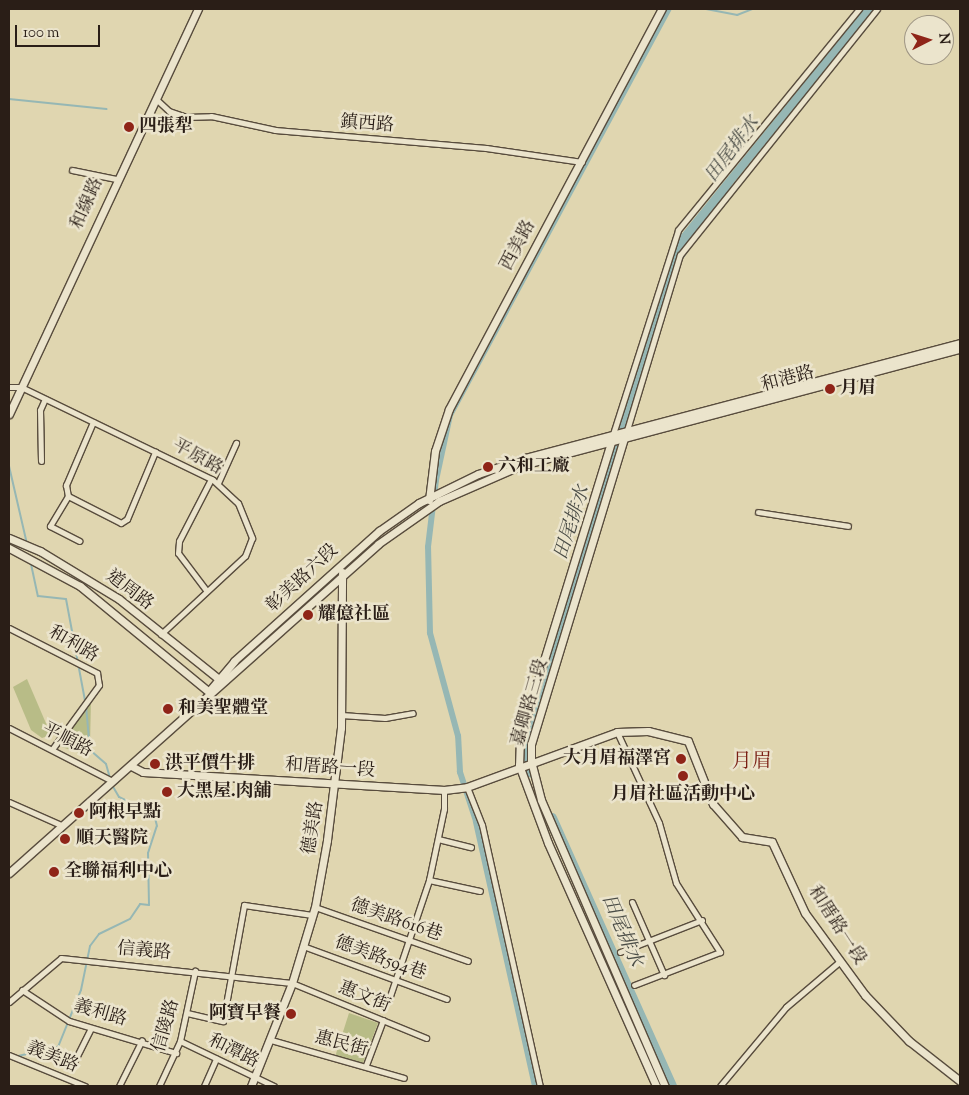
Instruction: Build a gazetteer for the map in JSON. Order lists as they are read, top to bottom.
{
  "streets": {
    "street": [
      "鎮西路",
      "和線路",
      "西美路",
      "和港路",
      "平原路",
      "彰美路六段",
      "道周路",
      "和利路",
      "嘉卿路三段",
      "平順路",
      "和厝路一段",
      "德美路",
      "德美路616巷",
      "信義路",
      "德美路594巷",
      "惠文街",
      "義利路",
      "信陵路",
      "惠民街",
      "和潭路",
      "義美路"
    ]
  },
  "crossings": [
    ["鎮西路", "和線路"],
    ["鎮西路", "西美路"],
    ["和線路", "平原路"],
    ["西美路", "彰美路六段"],
    ["和港路", "嘉卿路三段"],
    ["平原路", "道周路"],
    ["彰美路六段", "道周路"],
    ["彰美路六段", "平順路"],
    ["彰美路六段", "和厝路一段"],
    ["彰美路六段", "德美路"],
    ["和利路", "平順路"],
    ["嘉卿路三段", "和厝路一段"],
    ["和厝路一段", "德美路"],
    ["德美路", "德美路616巷"],
    ["德美路", "信義路"],
    ["德美路", "德美路594巷"],
    ["德美路", "惠文街"],
    ["德美路", "惠民街"],
    ["德美路", "和潭路"],
    ["信義路", "惠文街"],
    ["信義路", "義利路"],
    ["信義路", "信陵路"],
    ["義利路", "信陵路"],
    ["信陵路", "和潭路"]
  ],
  "districts": ["月眉"],
  "water": ["田尾排水"],
  "places": [
    "四張犁",
    "月眉",
    "六和工廠",
    "耀億社區",
    "和美聖體堂",
    "大月眉福澤宮",
    "洪平價牛排",
    "月眉社區活動中心",
    "大黑屋.肉舖",
    "阿根早點",
    "順天醫院",
    "全聯福利中心",
    "阿寶早餐"
  ],
  "scale_bar": "100 m",
  "north": "right"
}
